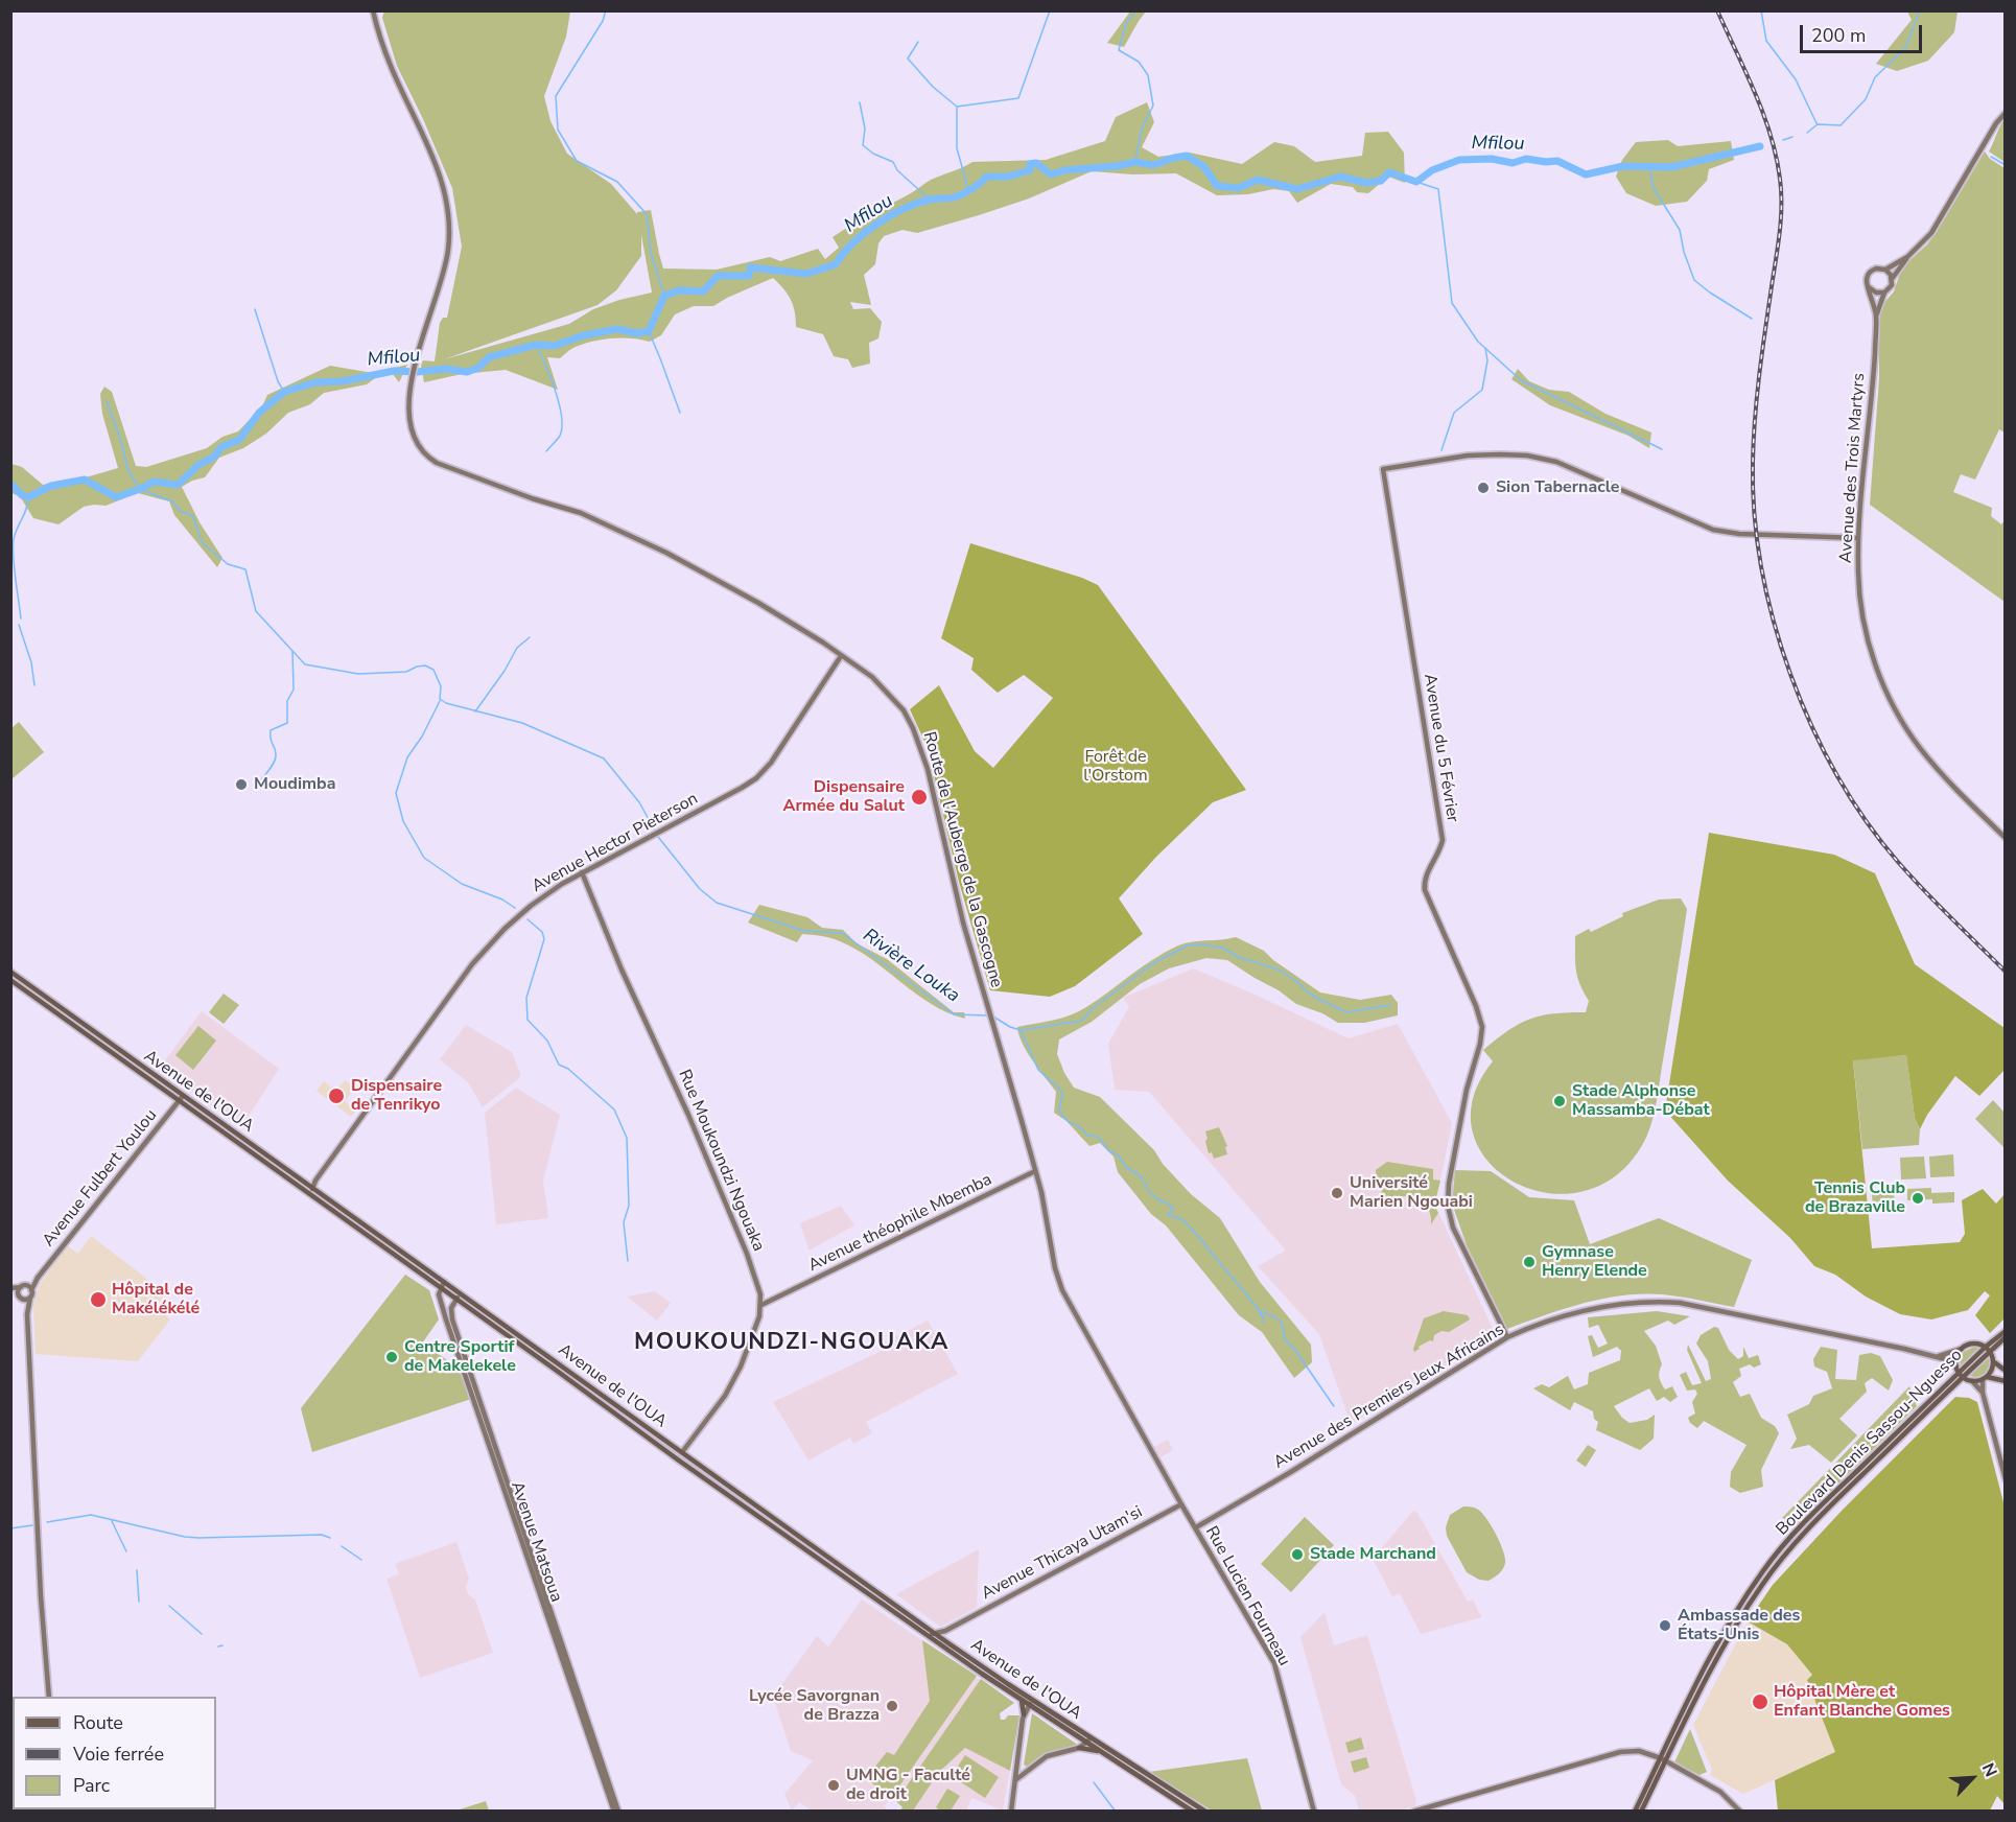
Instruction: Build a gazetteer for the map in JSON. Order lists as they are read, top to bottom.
{
  "streets": {
    "main road": ["Avenue de l'OUA", "Boulevard Denis Sassou-Nguesso"],
    "street": [
      "Avenue des Trois Martyrs",
      "Avenue du 5 Février",
      "Avenue Hector Pieterson",
      "Route de l'Auberge de la Gascogne",
      "Rue Moukoundzi Ngouaka",
      "Avenue Fulbert Youlou",
      "Avenue théophile Mbemba",
      "Avenue des Premiers Jeux Africains",
      "Avenue Matsoua",
      "Avenue Thicaya Utam'si",
      "Rue Lucien Fourneau"
    ]
  },
  "crossings": [
    ["Avenue des Trois Martyrs", "Avenue du 5 Février"],
    ["Avenue du 5 Février", "Avenue des Premiers Jeux Africains"],
    ["Avenue Hector Pieterson", "Route de l'Auberge de la Gascogne"],
    ["Avenue Hector Pieterson", "Avenue de l'OUA"],
    ["Avenue Hector Pieterson", "Rue Moukoundzi Ngouaka"],
    ["Route de l'Auberge de la Gascogne", "Avenue théophile Mbemba"],
    ["Route de l'Auberge de la Gascogne", "Avenue Thicaya Utam'si"],
    ["Route de l'Auberge de la Gascogne", "Rue Lucien Fourneau"],
    ["Avenue de l'OUA", "Avenue Fulbert Youlou"],
    ["Avenue de l'OUA", "Avenue Matsoua"],
    ["Avenue de l'OUA", "Avenue Thicaya Utam'si"],
    ["Rue Moukoundzi Ngouaka", "Avenue théophile Mbemba"],
    ["Avenue des Premiers Jeux Africains", "Rue Lucien Fourneau"],
    ["Avenue Thicaya Utam'si", "Rue Lucien Fourneau"]
  ],
  "districts": ["MOUKOUNDZI-NGOUAKA"],
  "water": ["Mfilou", "Rivière Louka"],
  "parks": ["Forêt de l'Orstom"],
  "places": [
    "Sion Tabernacle",
    "Moudimba",
    "Dispensaire Armée du Salut",
    "Dispensaire de Tenrikyo",
    "Stade Alphonse Massamba-Débat",
    "Université Marien Ngouabi",
    "Tennis Club de Brazaville",
    "Gymnase Henry Elende",
    "Hôpital de Makélékélé",
    "Centre Sportif de Makelekele",
    "Stade Marchand",
    "Ambassade des États-Unis",
    "Hôpital Mère et Enfant Blanche Gomes",
    "Lycée Savorgnan de Brazza",
    "UMNG - Faculté de droit"
  ],
  "legend": ["Route", "Voie ferrée", "Parc"],
  "scale_bar": "200 m",
  "north": "top right"
}
